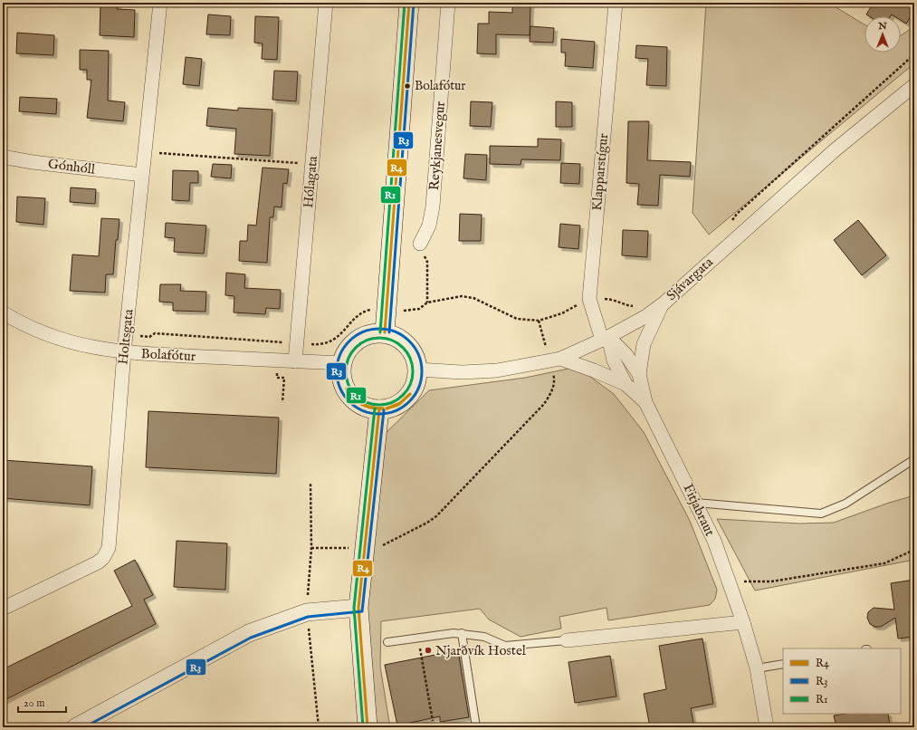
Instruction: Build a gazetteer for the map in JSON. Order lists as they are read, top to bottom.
{
  "streets": {
    "street": [
      "Reykjanesvegur",
      "Gónhóll",
      "Klapparstígur",
      "Hólagata",
      "Sjávargata",
      "Holtsgata",
      "Bolafótur",
      "Fitjabraut"
    ]
  },
  "crossings": [
    ["Gónhóll", "Holtsgata"],
    ["Klapparstígur", "Sjávargata"],
    ["Klapparstígur", "Fitjabraut"],
    ["Hólagata", "Bolafótur"],
    ["Sjávargata", "Bolafótur"],
    ["Sjávargata", "Fitjabraut"],
    ["Holtsgata", "Bolafótur"]
  ],
  "places": ["Bolafótur", "Njarðvík Hostel"],
  "lines": ["transit line R4", "transit line R3", "transit line R1"],
  "legend": ["R4", "R3", "R1"],
  "scale_bar": "20 m",
  "north": "top"
}
